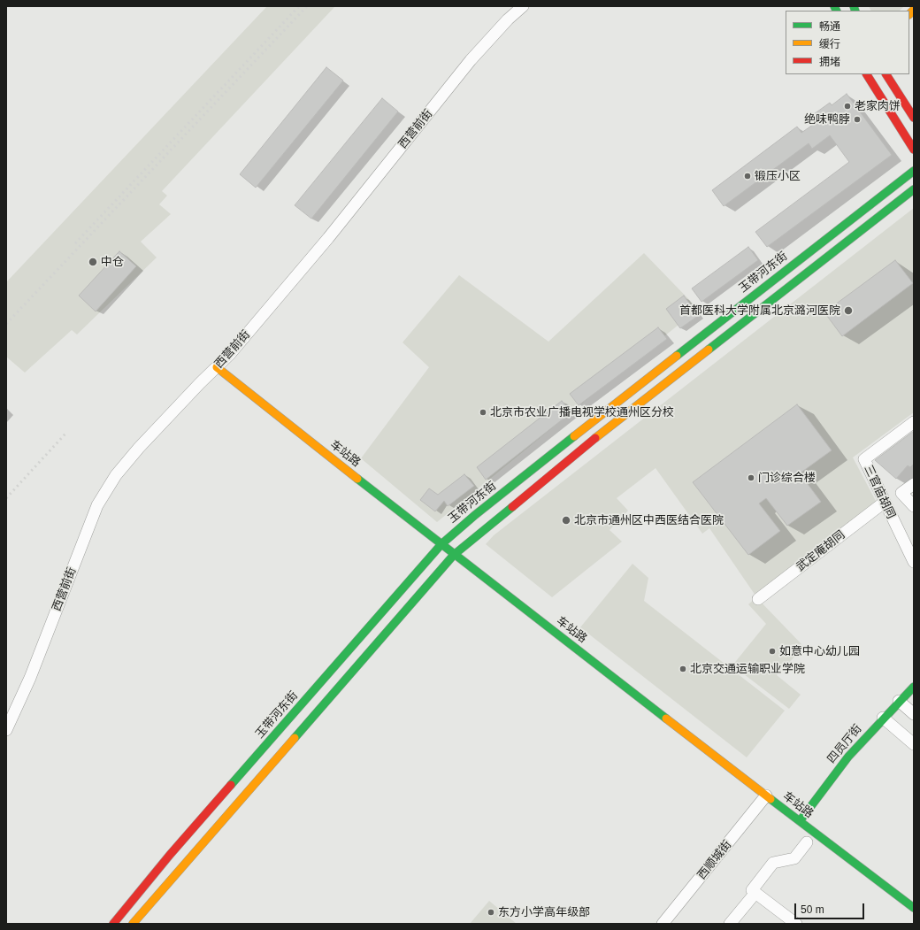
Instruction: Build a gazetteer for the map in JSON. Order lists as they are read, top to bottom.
{
  "streets": {
    "main road": ["玉带河东街", "车站路", "四员厅街"],
    "street": [
      "西营前街",
      "三官庙胡同",
      "武定庵胡同",
      "西顺城街"
    ]
  },
  "crossings": [
    ["西营前街", "车站路"],
    ["玉带河东街", "车站路"],
    ["车站路", "四员厅街"],
    ["车站路", "西顺城街"],
    ["三官庙胡同", "武定庵胡同"]
  ],
  "places": [
    "老家肉饼",
    "绝味鸭脖",
    "锻压小区",
    "中仓",
    "首都医科大学附属北京潞河医院",
    "北京市农业广播电视学校通州区分校",
    "门诊综合楼",
    "北京市通州区中西医结合医院",
    "如意中心幼儿园",
    "北京交通运输职业学院",
    "东方小学高年级部"
  ],
  "legend": ["畅通", "缓行", "拥堵"],
  "scale_bar": "50 m"
}
